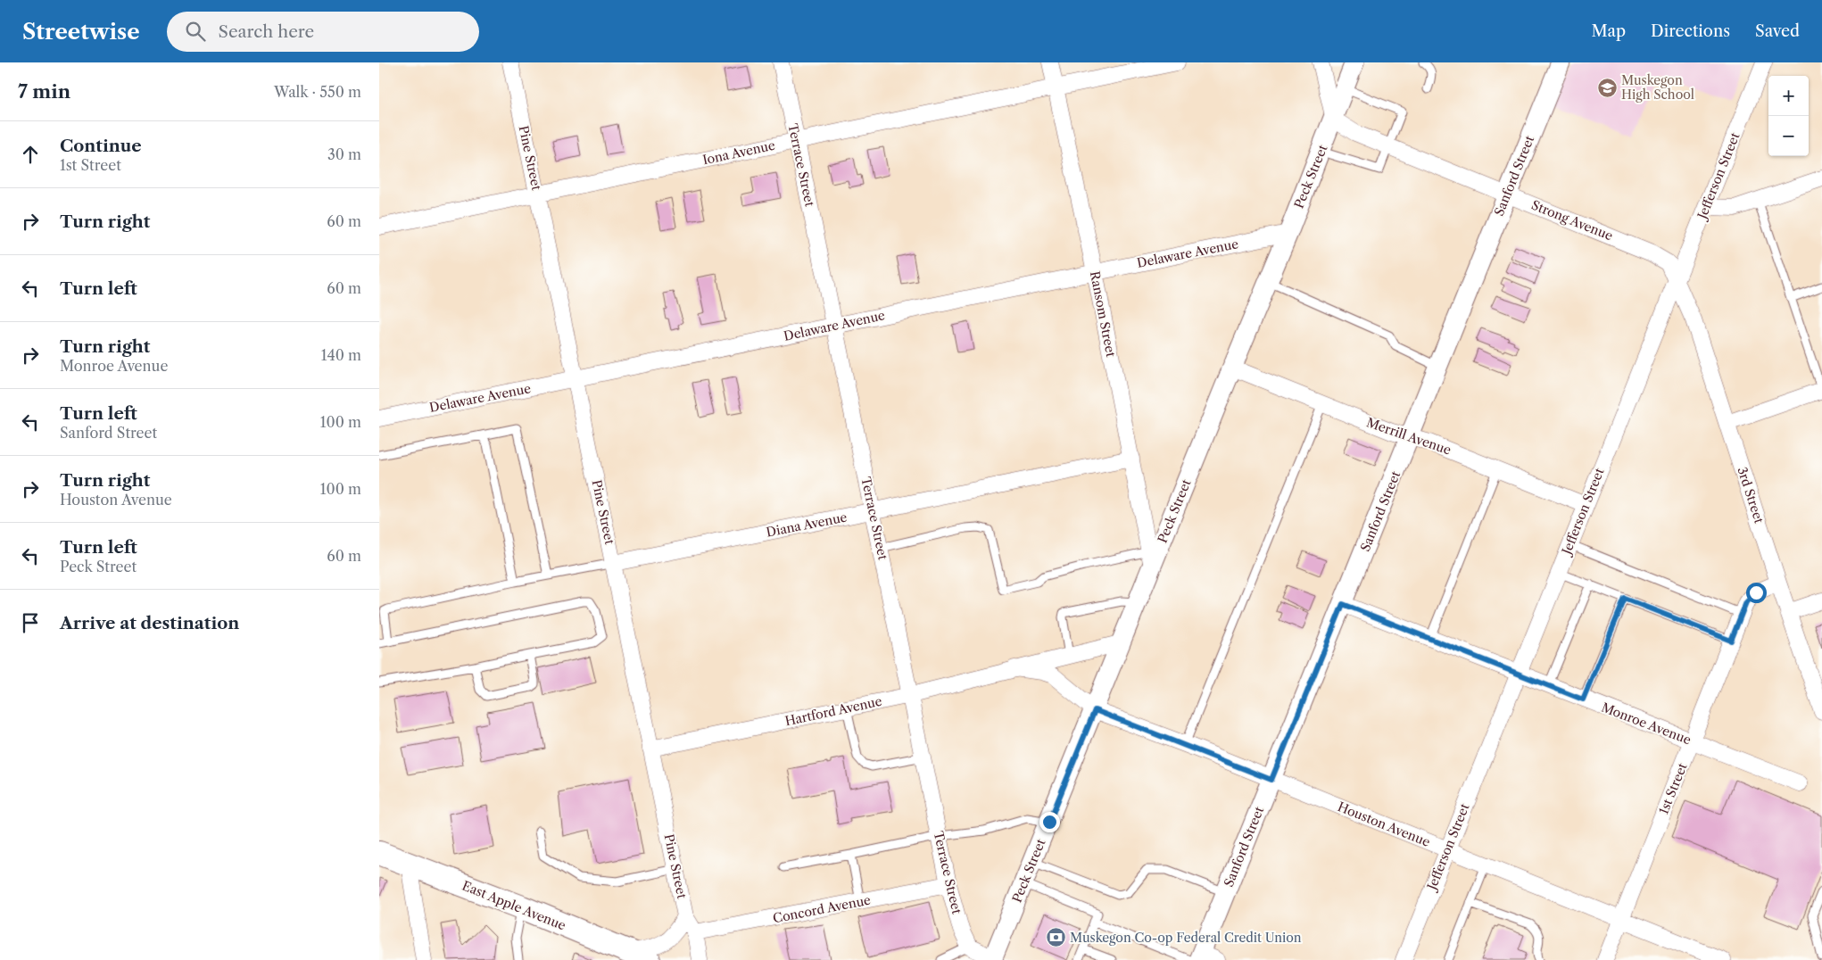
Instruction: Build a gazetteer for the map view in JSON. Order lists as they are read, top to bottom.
{
  "streets": {
    "main road": ["East Apple Avenue"],
    "street": [
      "Iona Avenue",
      "Pine Street",
      "Terrace Street",
      "Sanford Street",
      "Jefferson Street",
      "Peck Street",
      "Strong Avenue",
      "Delaware Avenue",
      "Ransom Street",
      "Merrill Avenue",
      "3rd Street",
      "Diana Avenue",
      "Hartford Avenue",
      "Monroe Avenue",
      "1st Street",
      "Houston Avenue",
      "Concord Avenue"
    ]
  },
  "crossings": [
    ["Iona Avenue", "Pine Street"],
    ["Iona Avenue", "Terrace Street"],
    ["Iona Avenue", "Ransom Street"],
    ["Pine Street", "Delaware Avenue"],
    ["Pine Street", "Diana Avenue"],
    ["Pine Street", "Hartford Avenue"],
    ["Pine Street", "Concord Avenue"],
    ["Terrace Street", "Delaware Avenue"],
    ["Terrace Street", "Diana Avenue"],
    ["Terrace Street", "Hartford Avenue"],
    ["Terrace Street", "Concord Avenue"],
    ["Sanford Street", "Strong Avenue"],
    ["Sanford Street", "Merrill Avenue"],
    ["Sanford Street", "Monroe Avenue"],
    ["Sanford Street", "Houston Avenue"],
    ["Jefferson Street", "Strong Avenue"],
    ["Jefferson Street", "Merrill Avenue"],
    ["Jefferson Street", "3rd Street"],
    ["Jefferson Street", "Monroe Avenue"],
    ["Jefferson Street", "Houston Avenue"],
    ["Peck Street", "Strong Avenue"],
    ["Peck Street", "Delaware Avenue"],
    ["Peck Street", "Ransom Street"],
    ["Peck Street", "Merrill Avenue"],
    ["Peck Street", "Hartford Avenue"],
    ["Peck Street", "Houston Avenue"],
    ["Strong Avenue", "3rd Street"],
    ["Delaware Avenue", "Ransom Street"],
    ["Ransom Street", "Diana Avenue"],
    ["3rd Street", "1st Street"],
    ["Hartford Avenue", "Houston Avenue"],
    ["Monroe Avenue", "1st Street"],
    ["1st Street", "Houston Avenue"]
  ],
  "places": {
    "school or university": ["Muskegon High School"],
    "bank": ["Muskegon Co-op Federal Credit Union"]
  },
  "page": {
    "header": "Streetwise",
    "search": "Search here",
    "nav": ["Map", "Directions", "Saved"],
    "heading": ["7 min", "Walk · 550 m"],
    "map_buttons": ["+", "−"],
    "list": [
      ["Continue", "1st Street", "30 m"],
      ["Turn right", "60 m"],
      ["Turn left", "60 m"],
      ["Turn right", "Monroe Avenue", "140 m"],
      ["Turn left", "Sanford Street", "100 m"],
      ["Turn right", "Houston Avenue", "100 m"],
      ["Turn left", "Peck Street", "60 m"],
      "Arrive at destination"
    ]
  }
}
